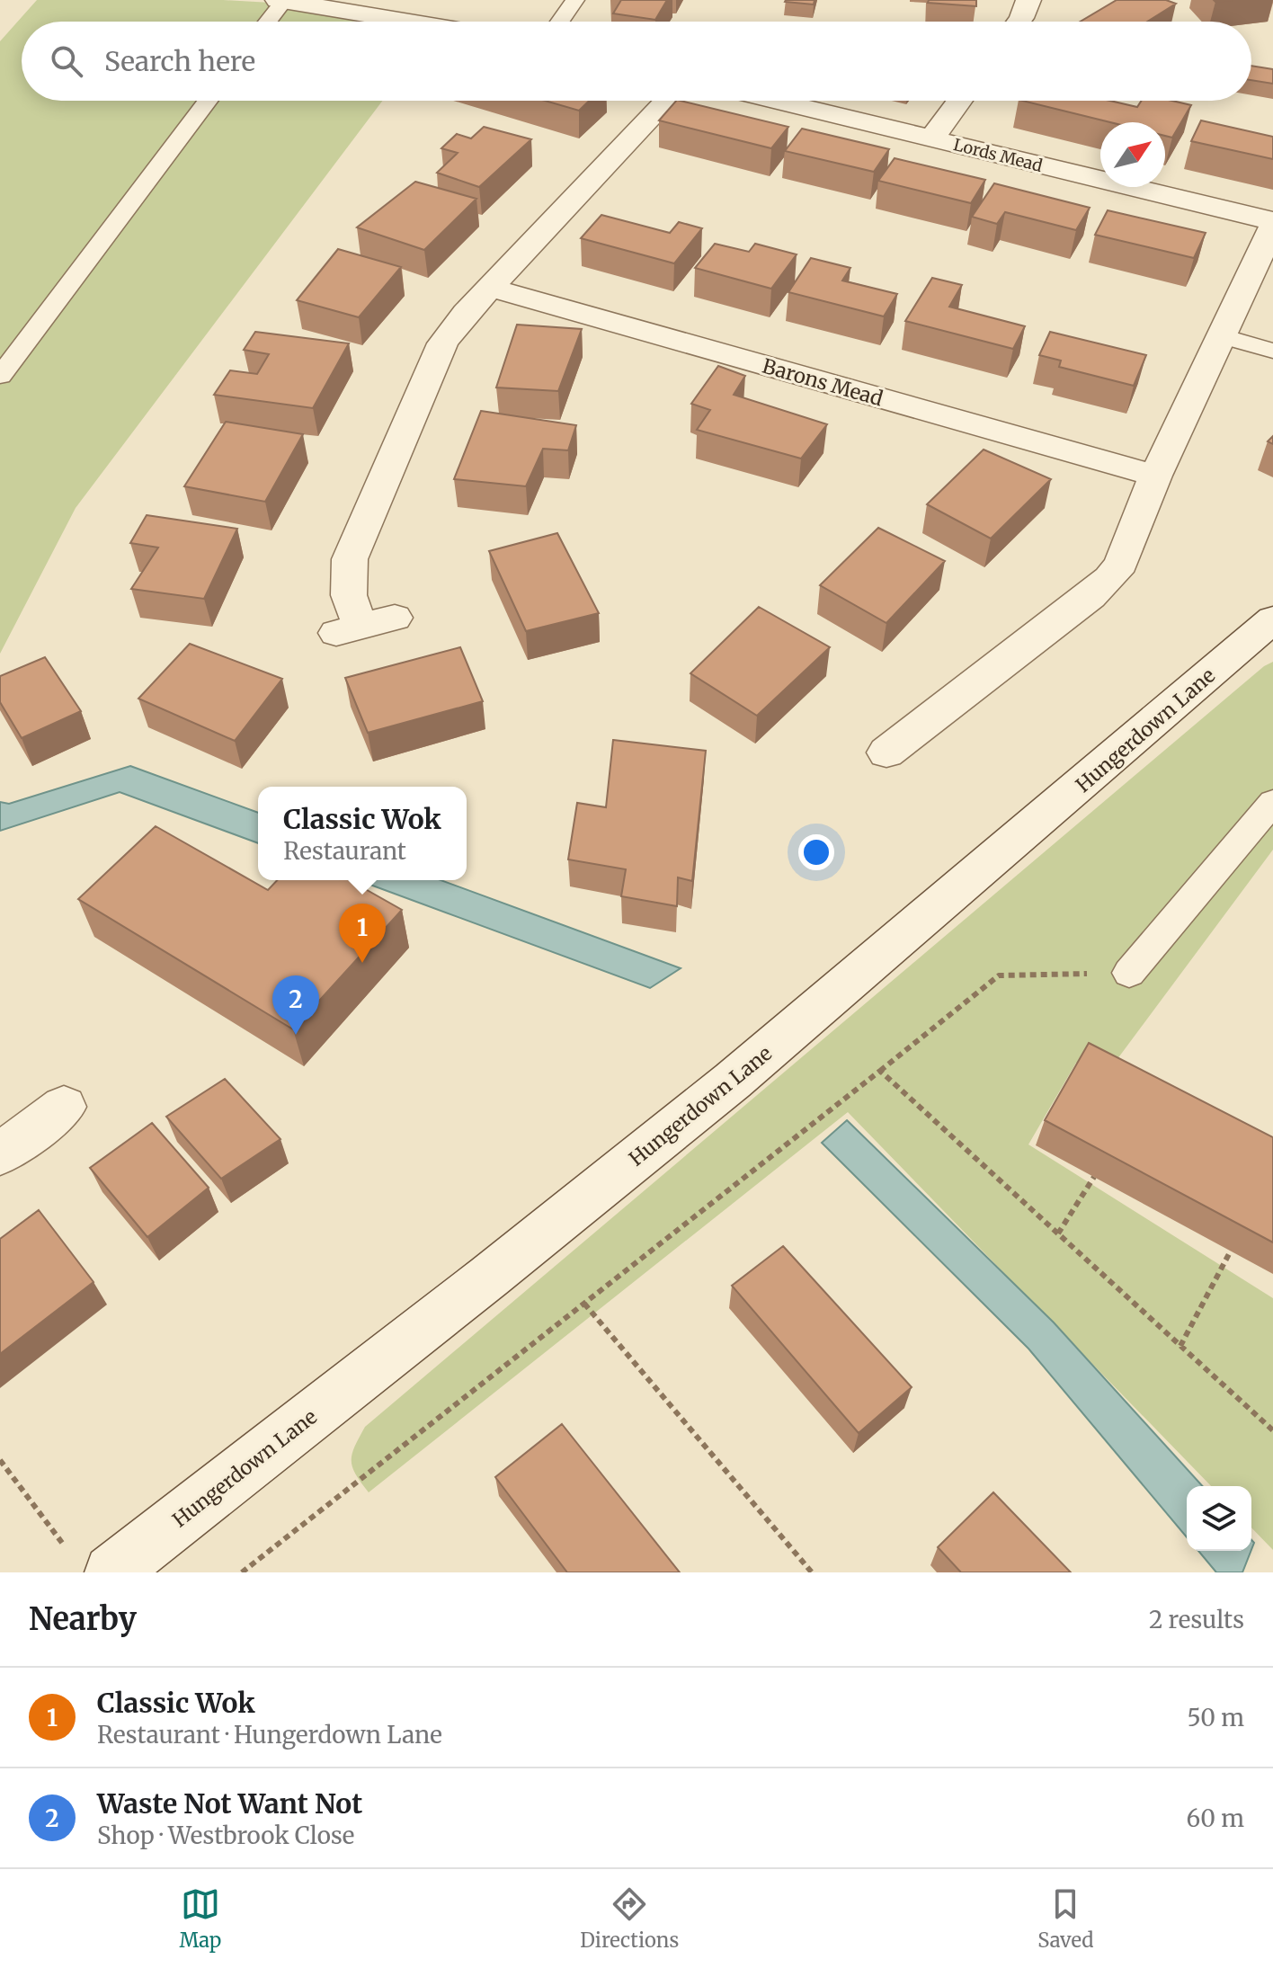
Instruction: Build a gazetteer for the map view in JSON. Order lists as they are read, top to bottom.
{
  "streets": {
    "street": ["Lords Mead", "Barons Mead", "Hungerdown Lane"]
  },
  "north": "top right",
  "page": {
    "search": "Search here",
    "popup": ["Classic Wok", "Restaurant"],
    "pins": ["1", "2"],
    "heading": ["Nearby", "2 results"],
    "list": [
      {
        "mark": "1",
        "name": "Classic Wok",
        "note": "Restaurant · Hungerdown Lane",
        "value": "50 m"
      },
      {
        "mark": "2",
        "name": "Waste Not Want Not",
        "note": "Shop · Westbrook Close",
        "value": "60 m"
      }
    ],
    "nav": ["Map", "Directions", "Saved"]
  }
}
